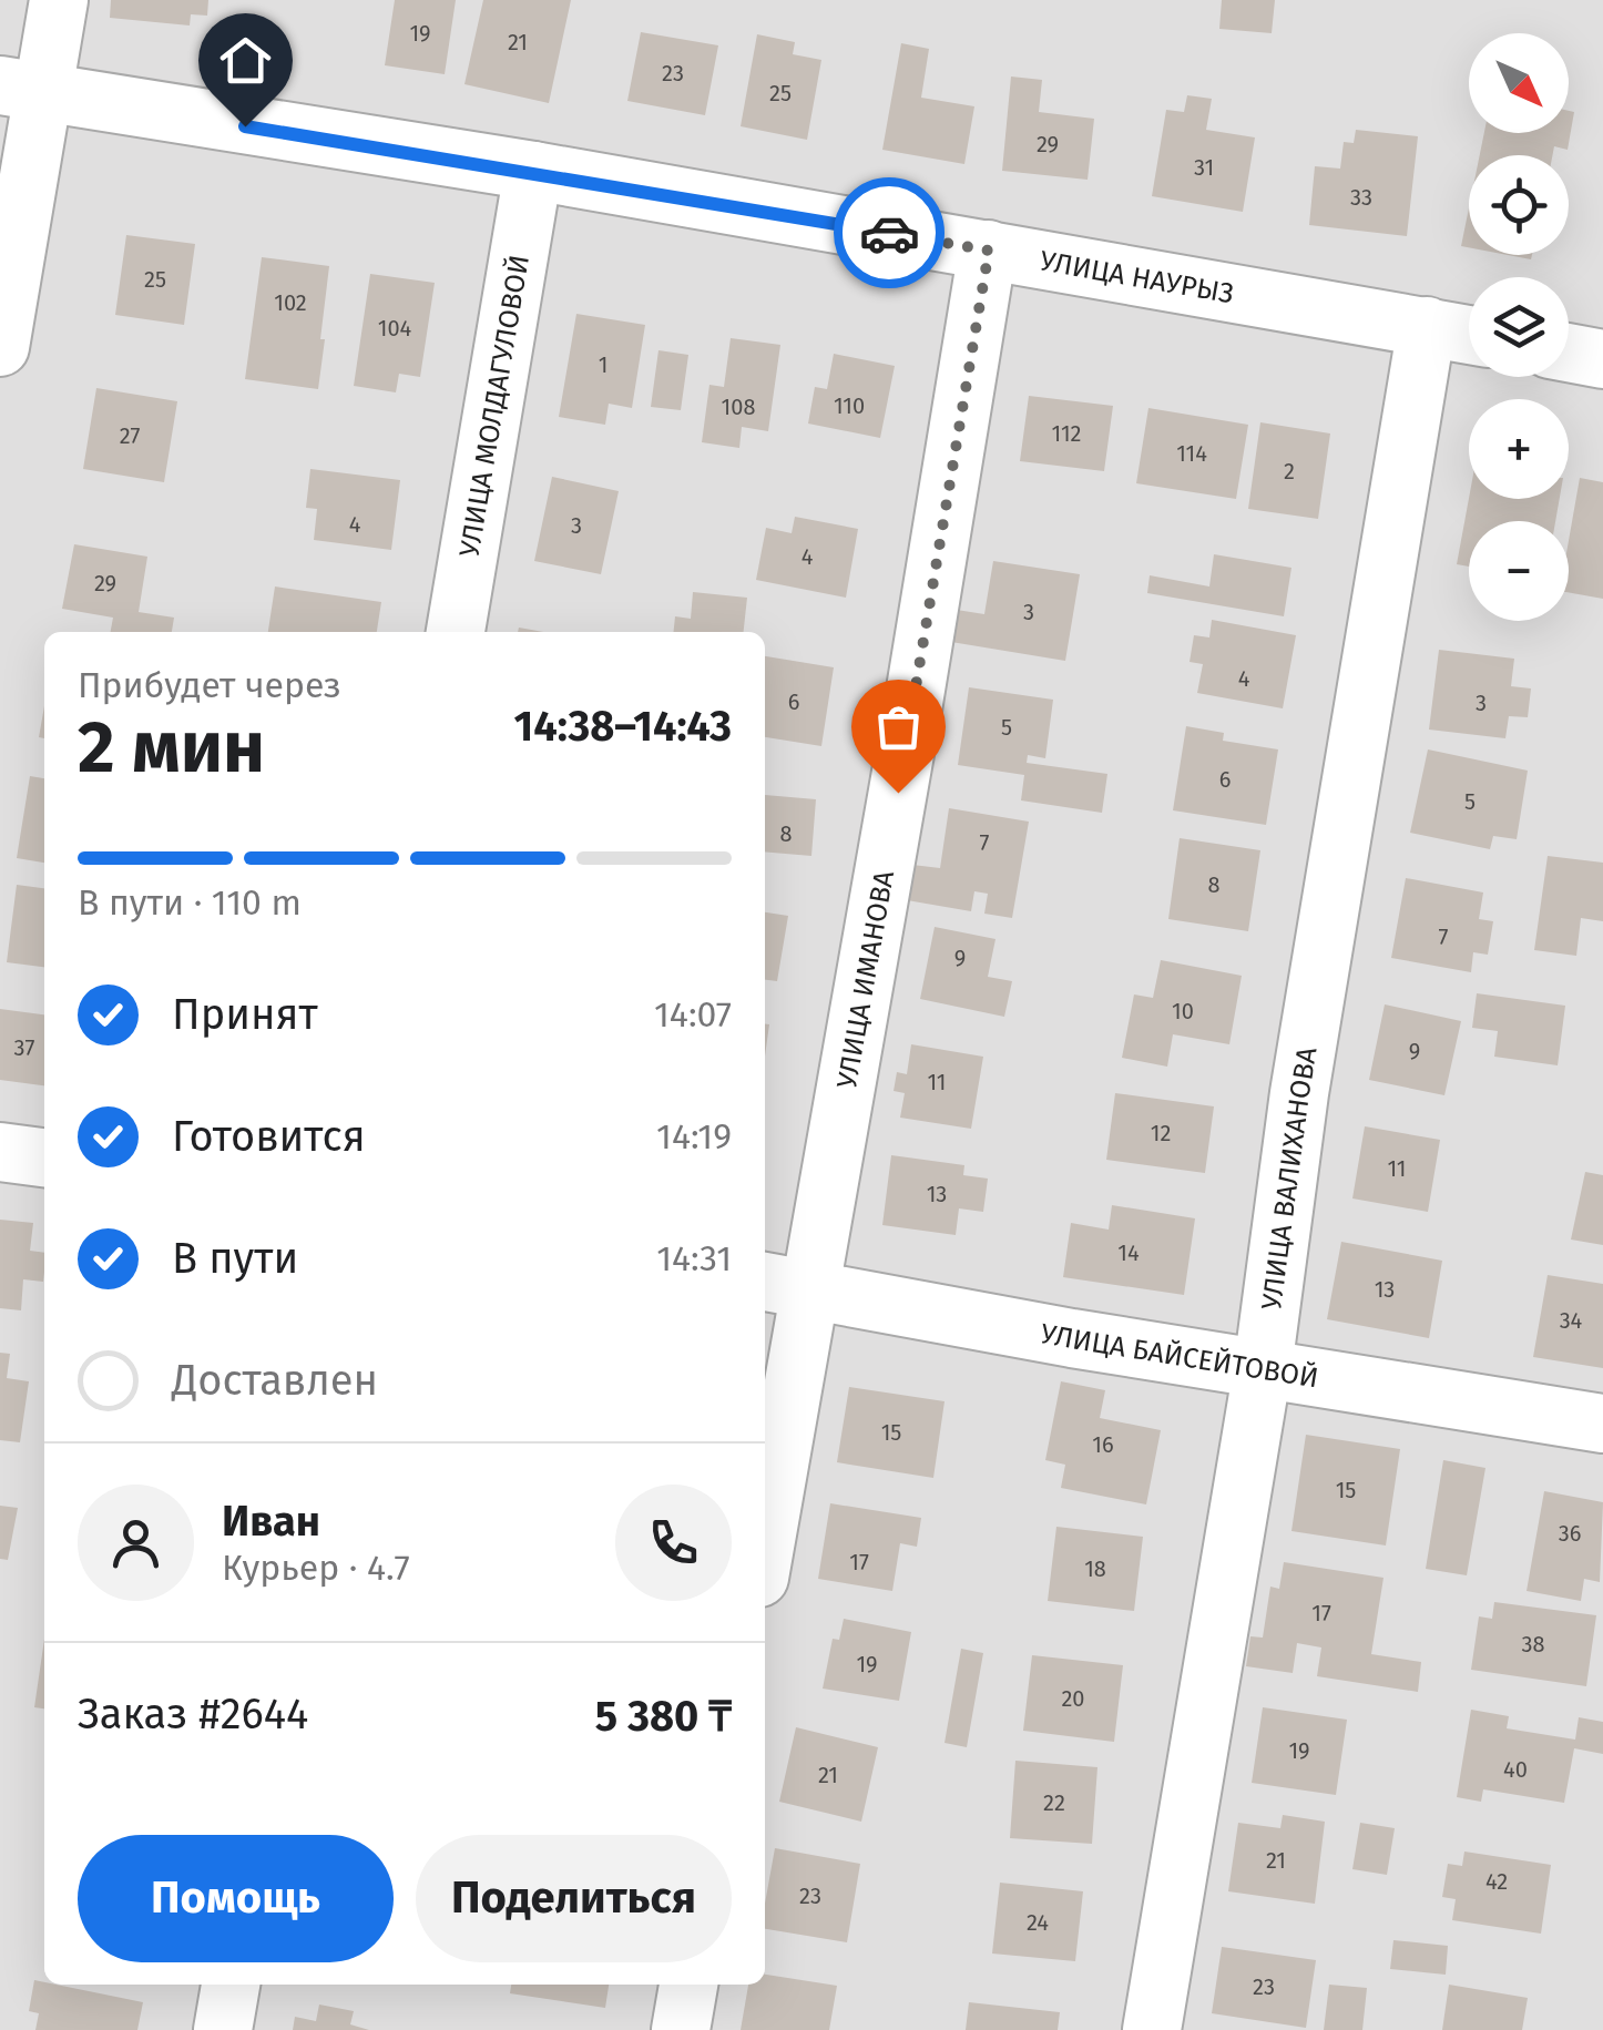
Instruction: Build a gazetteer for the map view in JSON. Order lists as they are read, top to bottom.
{
  "streets": {
    "street": [
      "УЛИЦА НАУРЫЗ",
      "УЛИЦА МОЛДАГУЛОВОЙ",
      "УЛИЦА ИМАНОВА",
      "УЛИЦА ВАЛИХАНОВА",
      "УЛИЦА БАЙСЕЙТОВОЙ"
    ]
  },
  "crossings": [
    ["УЛИЦА НАУРЫЗ", "УЛИЦА МОЛДАГУЛОВОЙ"],
    ["УЛИЦА НАУРЫЗ", "УЛИЦА ИМАНОВА"],
    ["УЛИЦА НАУРЫЗ", "УЛИЦА ВАЛИХАНОВА"],
    ["УЛИЦА ИМАНОВА", "УЛИЦА БАЙСЕЙТОВОЙ"],
    ["УЛИЦА ВАЛИХАНОВА", "УЛИЦА БАЙСЕЙТОВОЙ"]
  ],
  "house_numbers": [
    "19",
    "21",
    "23",
    "25",
    "29",
    "31",
    "33",
    "25",
    "102",
    "104",
    "1",
    "110",
    "108",
    "112",
    "27",
    "114",
    "2",
    "4",
    "3",
    "4",
    "29",
    "3",
    "4",
    "6",
    "3",
    "5",
    "6",
    "5",
    "8",
    "7",
    "8",
    "7",
    "9",
    "10",
    "37",
    "9",
    "11",
    "12",
    "11",
    "13",
    "14",
    "13",
    "34",
    "15",
    "16",
    "15",
    "36",
    "17",
    "18",
    "17",
    "38",
    "19",
    "20",
    "19",
    "40",
    "21",
    "22",
    "21",
    "42",
    "23",
    "24",
    "23"
  ],
  "north": "bottom right",
  "page": {
    "map_buttons": ["+", "−"],
    "heading": ["2 мин", "Прибудет через", "14:38–14:43"],
    "panel": [
      "Иван",
      "Курьер · 4.7",
      "Заказ #2644",
      "5 380 ₸"
    ],
    "bar": "В пути · 110 m",
    "list": [
      ["Принят", "14:07"],
      ["Готовится", "14:19"],
      ["В пути", "14:31"],
      "Доставлен"
    ],
    "buttons": ["Помощь", "Поделиться"]
  }
}
